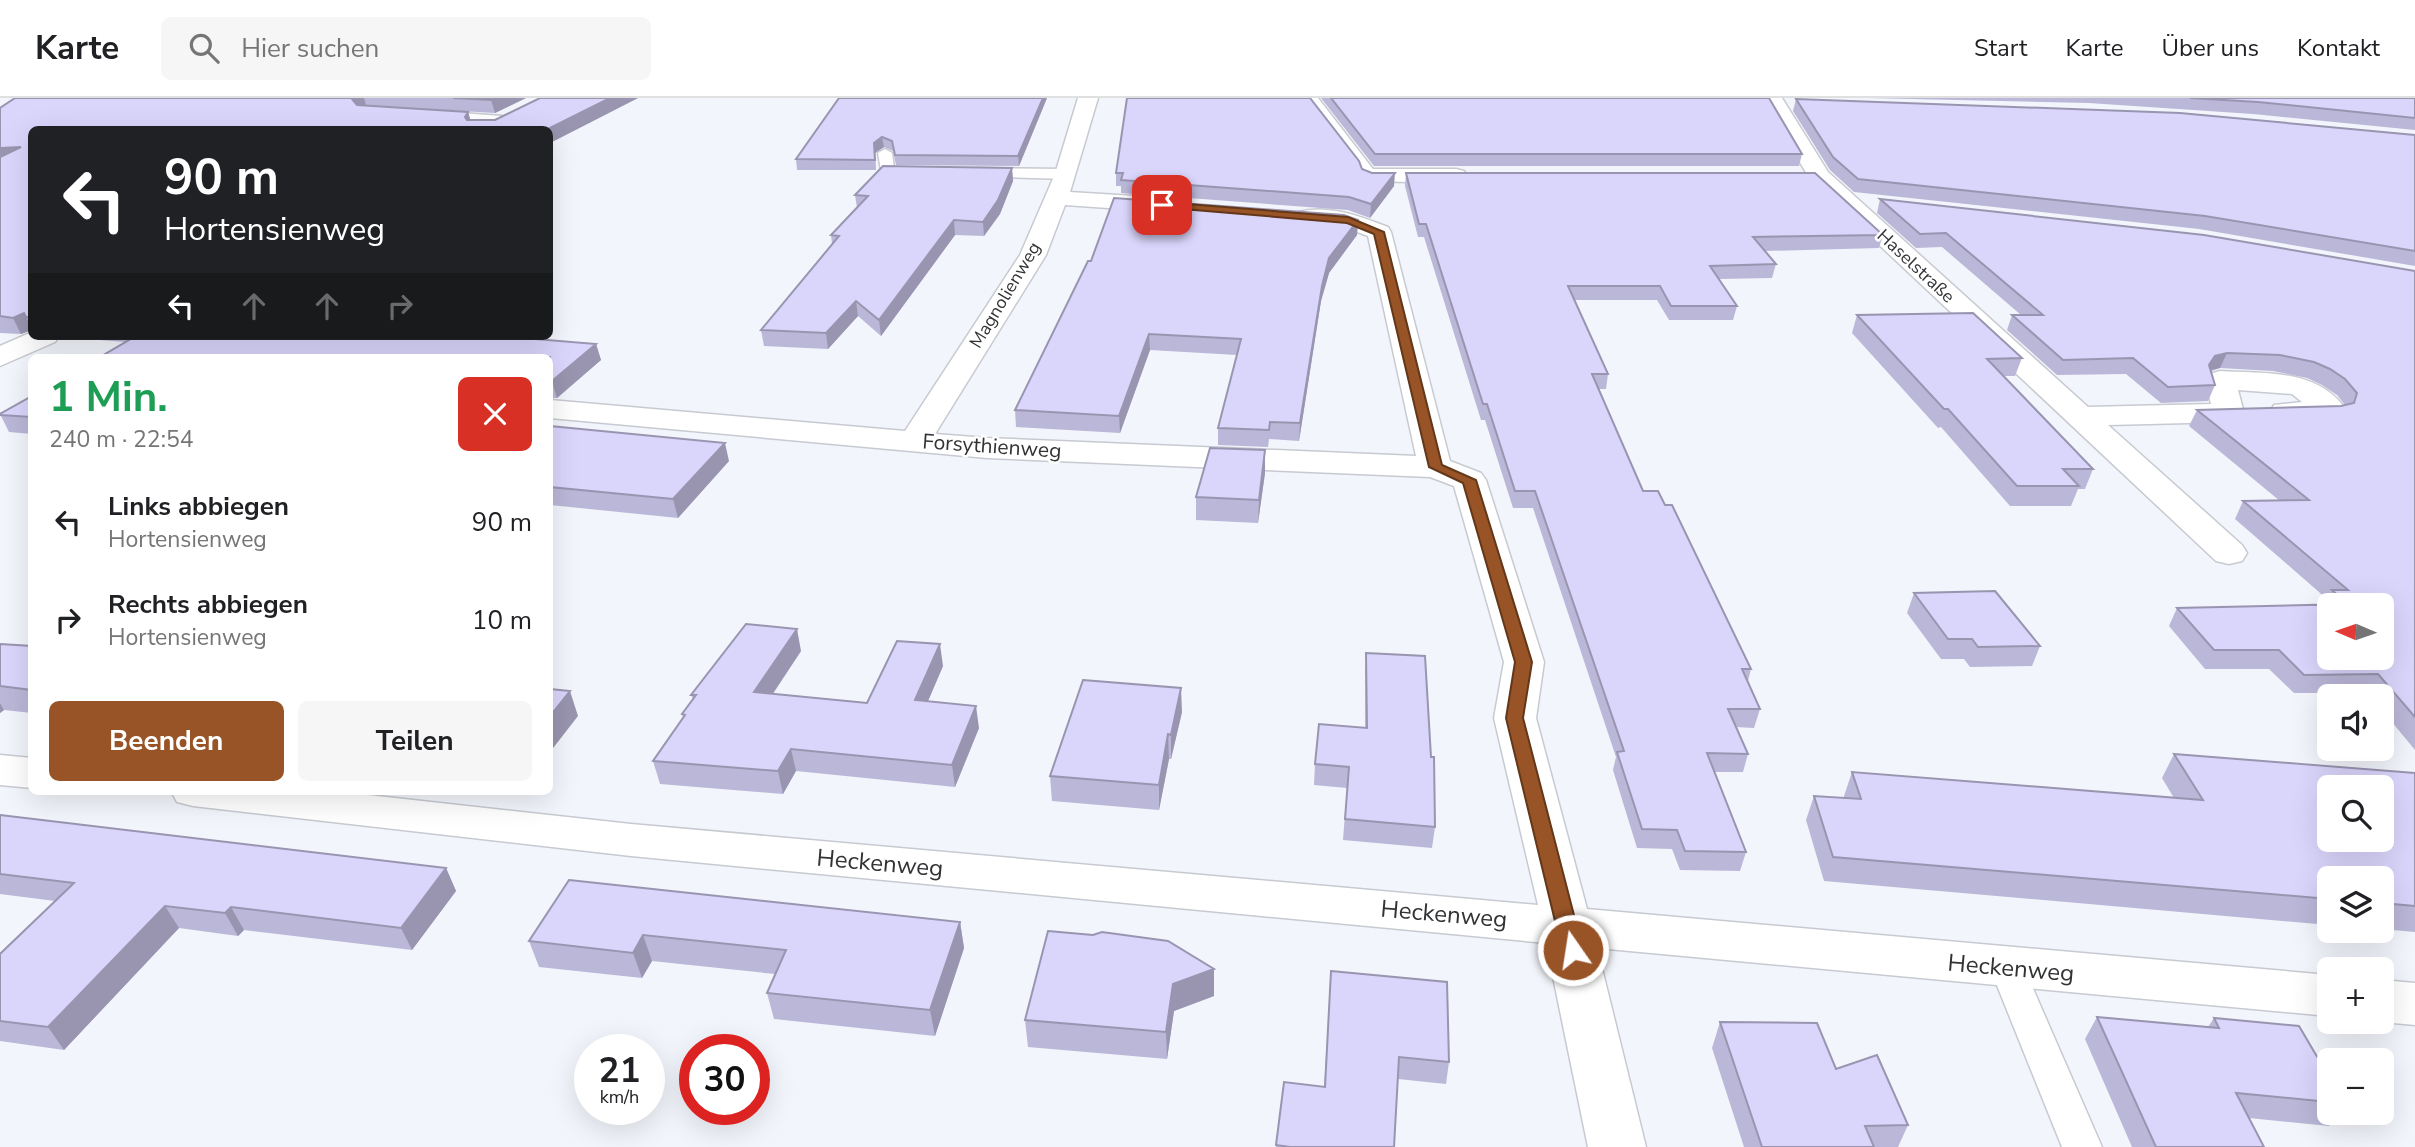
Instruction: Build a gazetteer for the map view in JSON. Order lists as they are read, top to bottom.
{
  "streets": {
    "street": [
      "Haselstraße",
      "Magnolienweg",
      "Forsythienweg",
      "Heckenweg"
    ]
  },
  "crossings": [
    ["Magnolienweg", "Forsythienweg"],
    ["Forsythienweg", "Heckenweg"]
  ],
  "north": "left",
  "page": {
    "header": "Karte",
    "search": "Hier suchen",
    "nav": [
      "Start",
      "Karte",
      "Über uns",
      "Kontakt"
    ],
    "turn": ["90 m", "Hortensienweg"],
    "heading": ["1 Min.", "240 m · 22:54"],
    "list": [
      {
        "name": "Links abbiegen",
        "note": "Hortensienweg",
        "value": "90 m"
      },
      {
        "name": "Rechts abbiegen",
        "note": "Hortensienweg",
        "value": "10 m"
      }
    ],
    "map_buttons": ["+", "−"],
    "buttons": ["Beenden", "Teilen"],
    "speed": "21 km/h",
    "limit": "30"
  }
}
